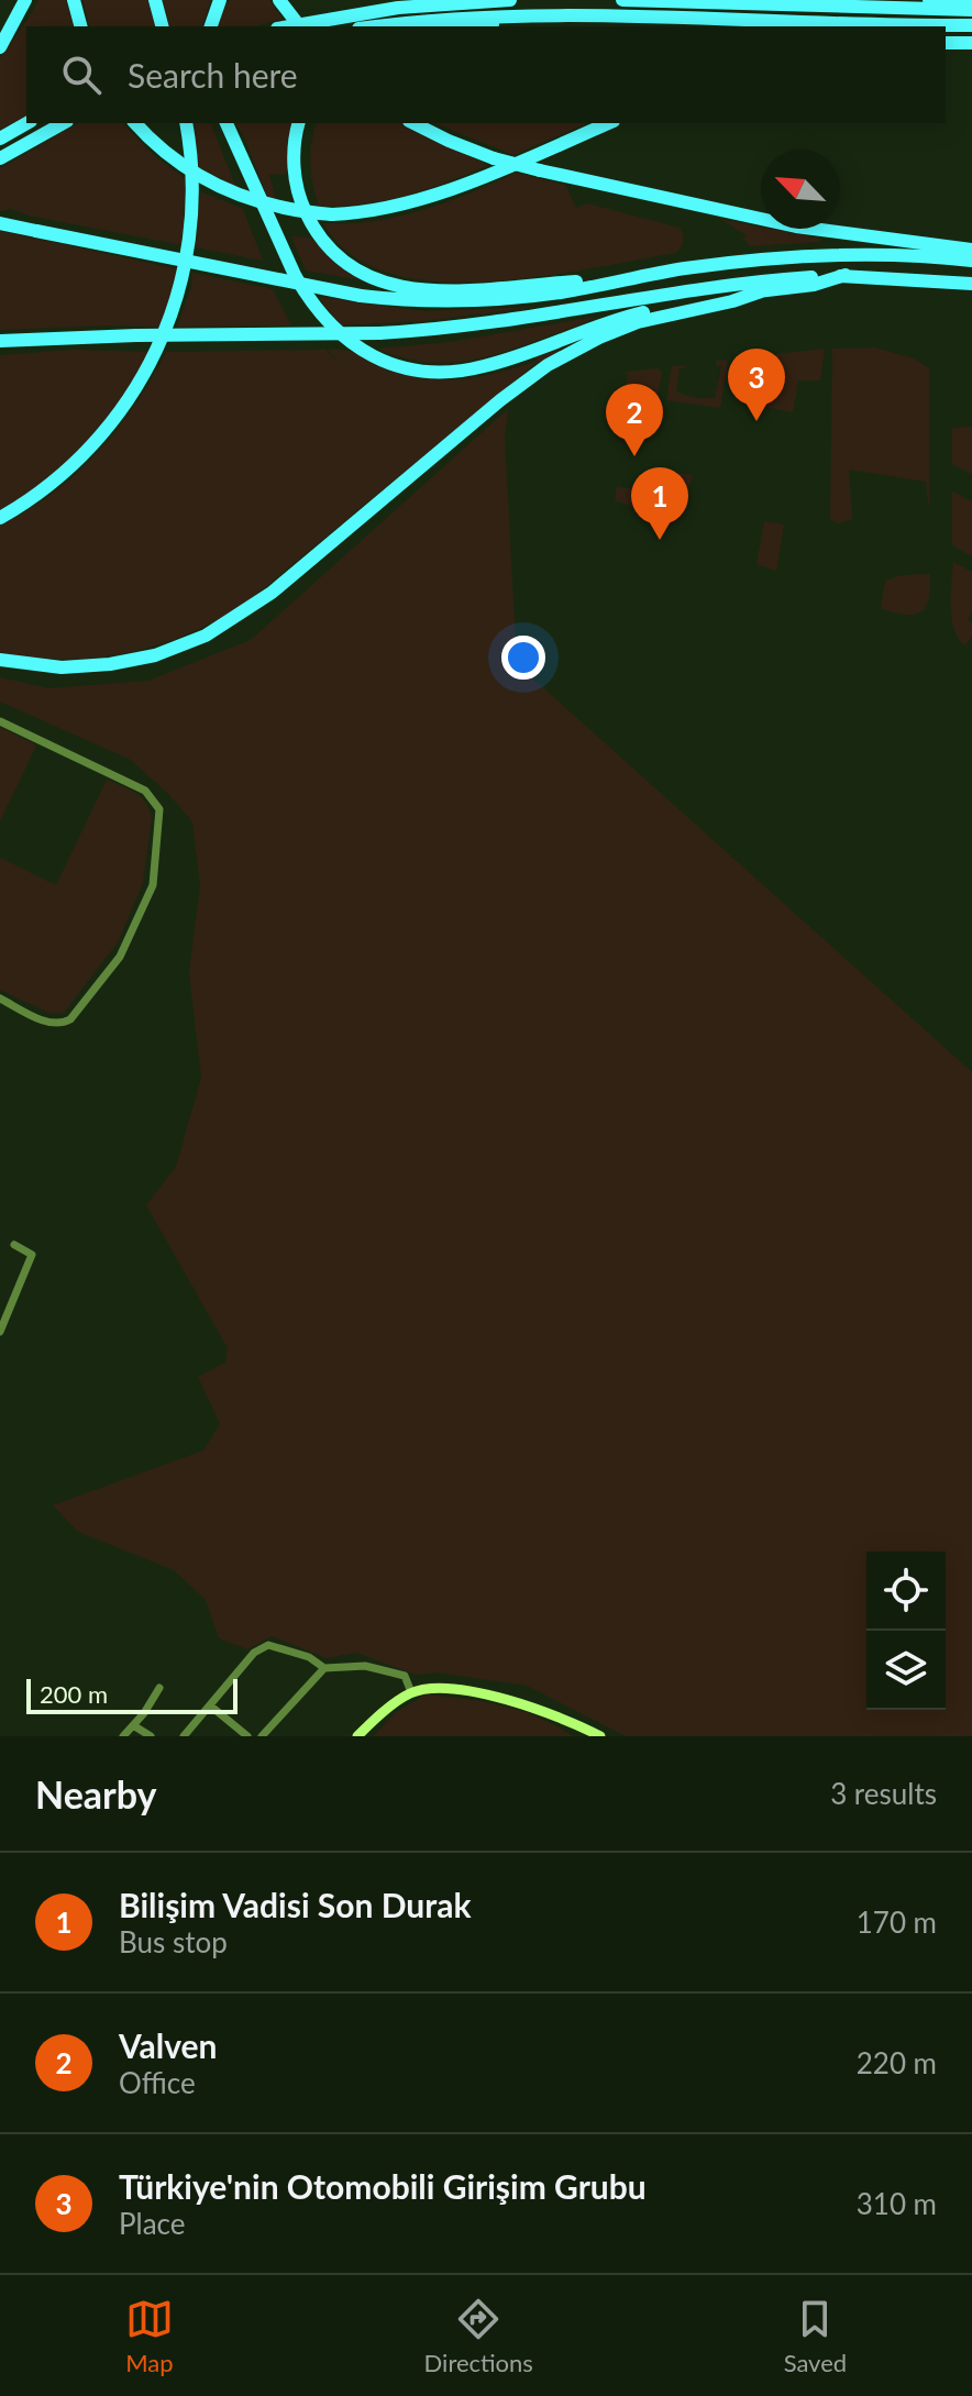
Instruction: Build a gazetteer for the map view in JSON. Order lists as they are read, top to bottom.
{
  "scale_bar": "200 m",
  "north": "top left",
  "page": {
    "search": "Search here",
    "pins": ["3", "2", "1"],
    "scale": "200 m",
    "heading": ["Nearby", "3 results"],
    "list": [
      {
        "mark": "1",
        "name": "Bilişim Vadisi Son Durak",
        "note": "Bus stop",
        "value": "170 m"
      },
      {
        "mark": "2",
        "name": "Valven",
        "note": "Office",
        "value": "220 m"
      },
      {
        "mark": "3",
        "name": "Türkiye'nin Otomobili Girişim Grubu",
        "note": "Place",
        "value": "310 m"
      }
    ],
    "nav": ["Map", "Directions", "Saved"]
  }
}
